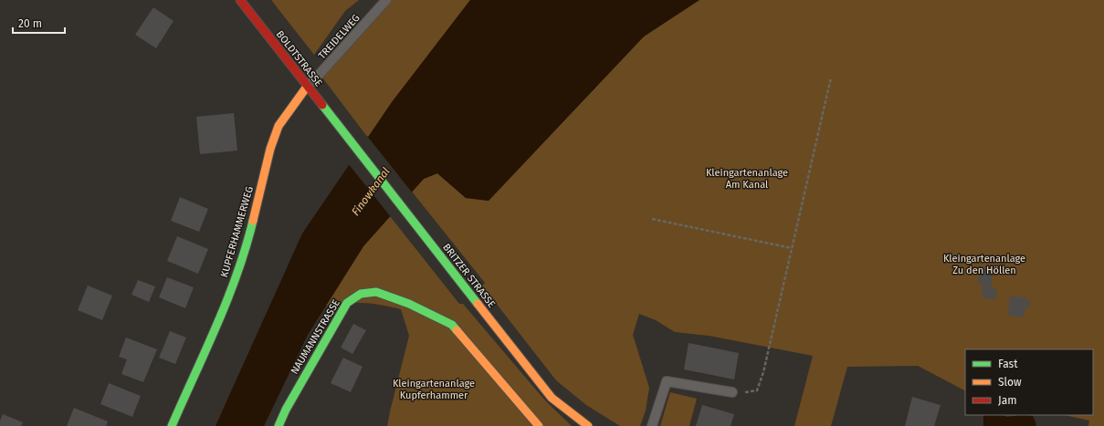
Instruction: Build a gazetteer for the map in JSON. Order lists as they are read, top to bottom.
{
  "streets": {
    "street": [
      "BOLDTSTRASSE",
      "KUPFERHAMMERWEG",
      "BRITZER STRASSE",
      "NAUMANNSTRASSE"
    ],
    "lane": ["TREIDELWEG"]
  },
  "crossings": [
    ["TREIDELWEG", "BOLDTSTRASSE"],
    ["TREIDELWEG", "KUPFERHAMMERWEG"],
    ["BOLDTSTRASSE", "KUPFERHAMMERWEG"],
    ["BOLDTSTRASSE", "BRITZER STRASSE"]
  ],
  "water": ["Finowkanal"],
  "parks": ["Kleingartenanlage Am Kanal", "Kleingartenanlage Zu den Höllen", "Kleingartenanlage Kupferhammer"],
  "legend": ["Fast", "Slow", "Jam"],
  "scale_bar": "20 m"
}
